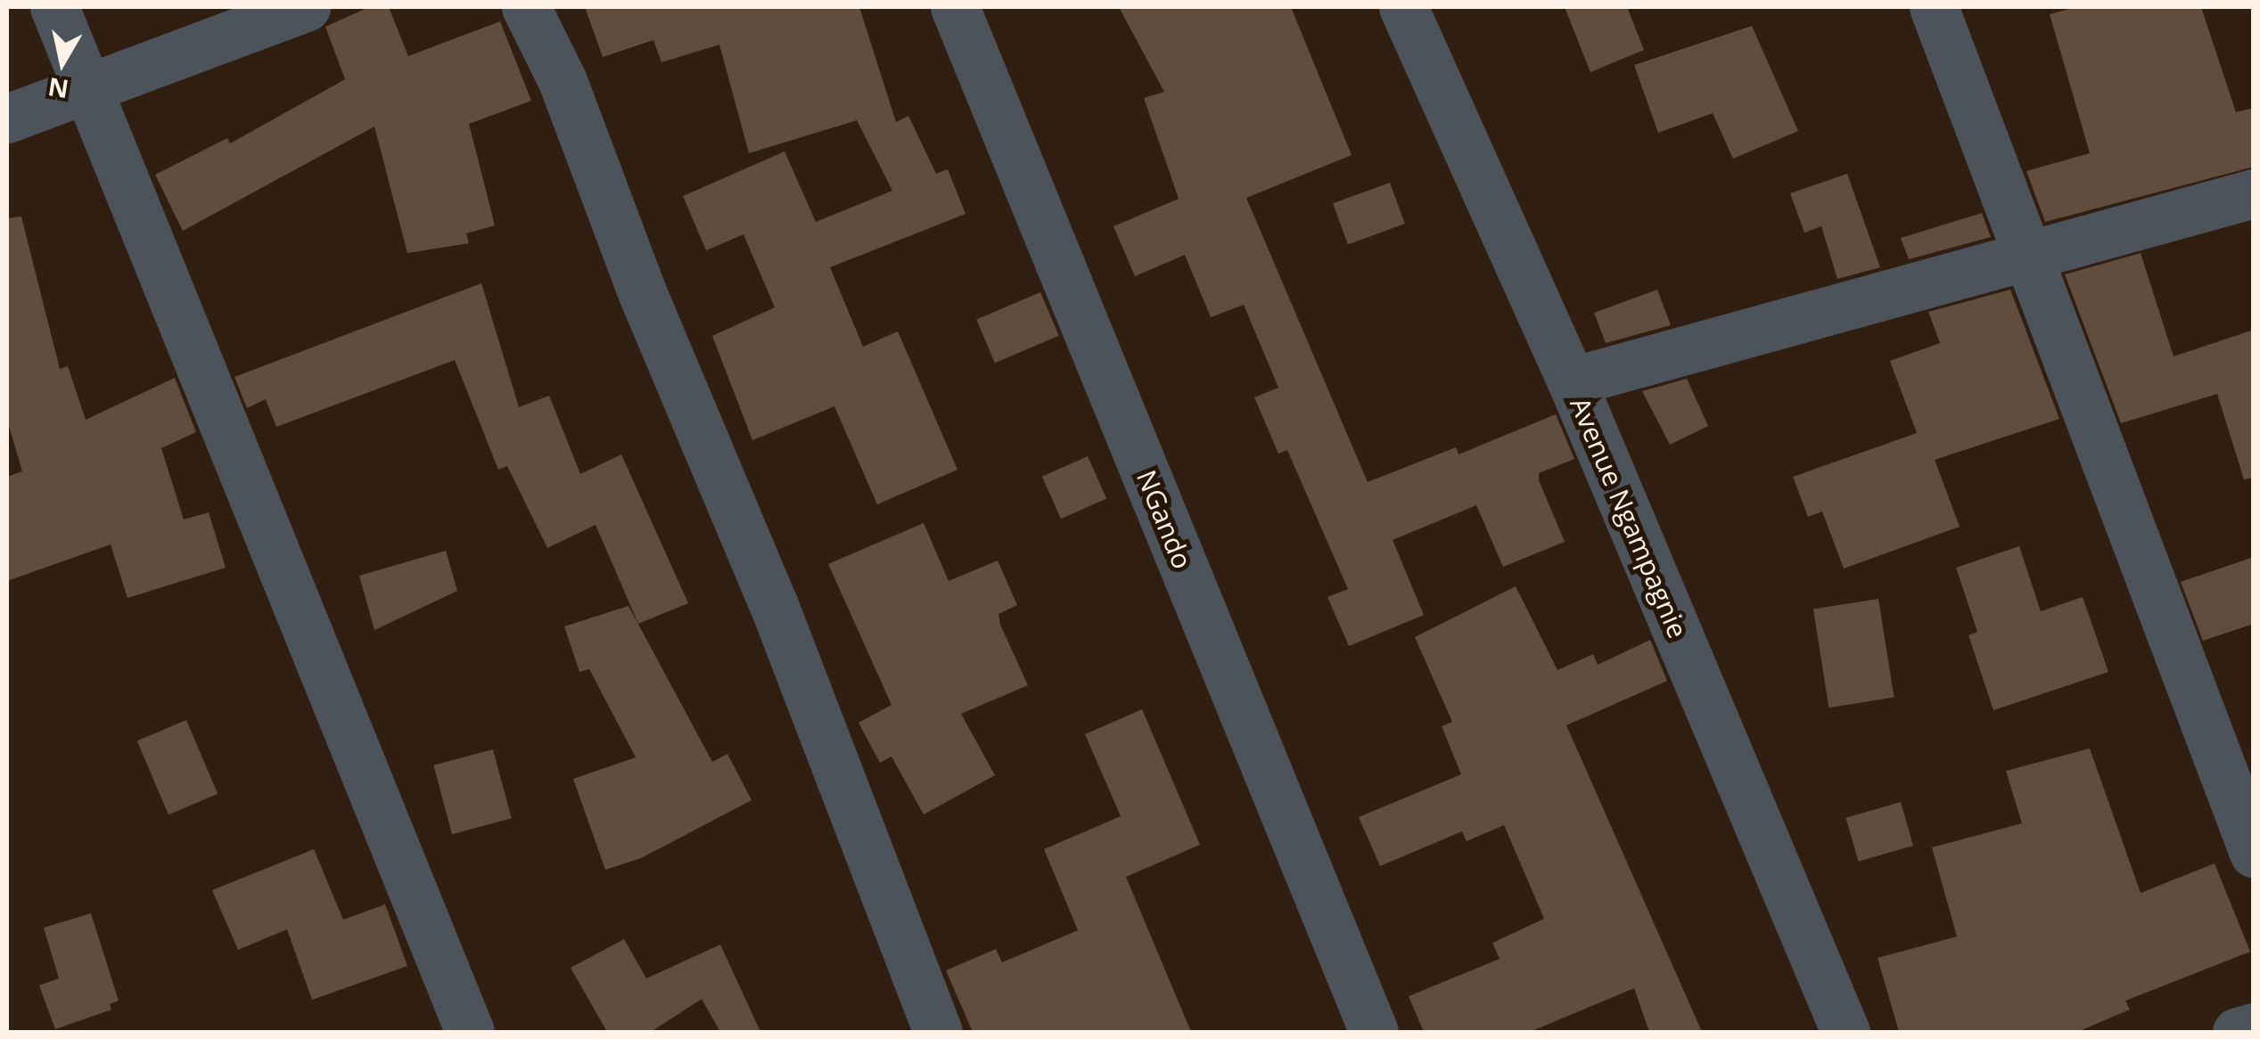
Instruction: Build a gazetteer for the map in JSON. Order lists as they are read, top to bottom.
{
  "streets": {
    "street": ["Avenue Ngampagnie", "NGando"]
  },
  "north": "bottom"
}
